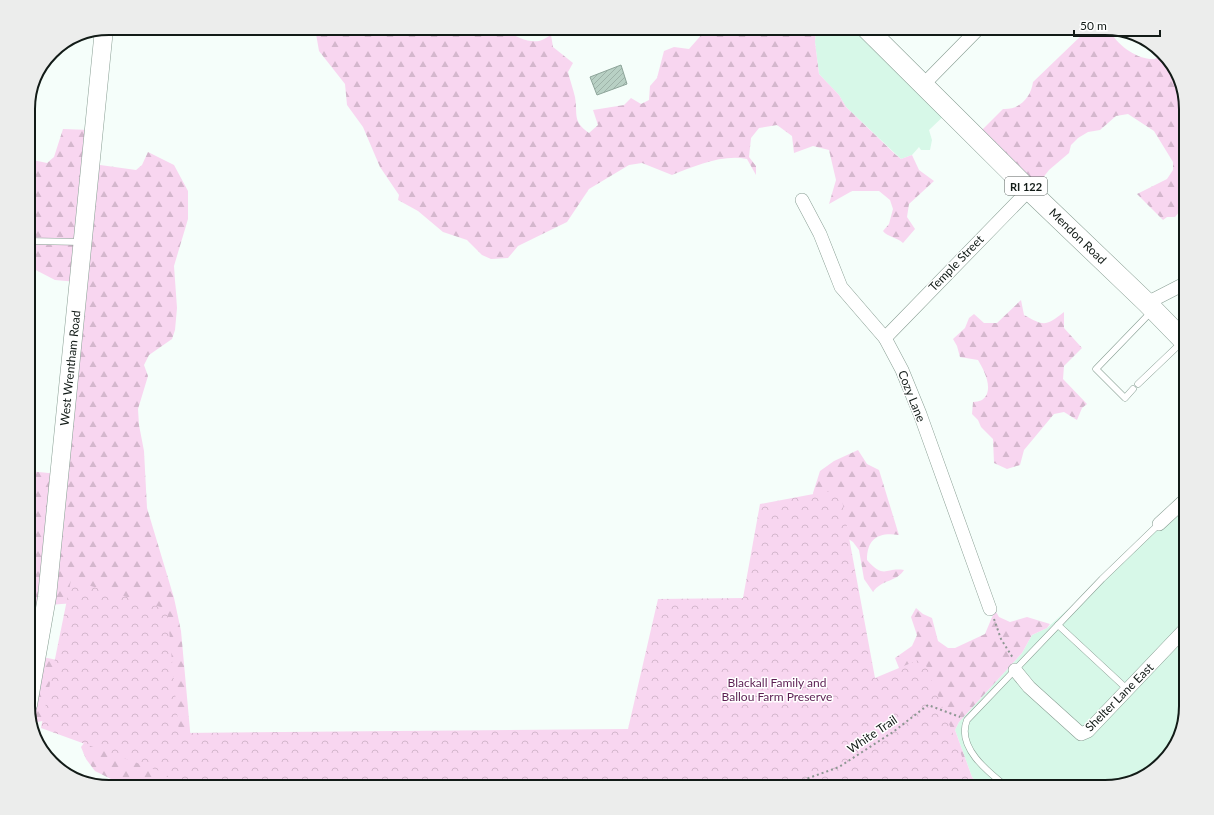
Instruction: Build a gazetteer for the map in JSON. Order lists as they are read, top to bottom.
{
  "streets": {
    "main road": ["RI 122", "Mendon Road"],
    "street": [
      "Temple Street",
      "West Wrentham Road",
      "Cozy Lane",
      "Shelter Lane East"
    ],
    "path": ["White Trail"]
  },
  "crossings": [
    ["Mendon Road", "Temple Street"],
    ["Temple Street", "Cozy Lane"]
  ],
  "parks": ["Blackall Family and Ballou Farm Preserve"],
  "scale_bar": "50 m"
}
